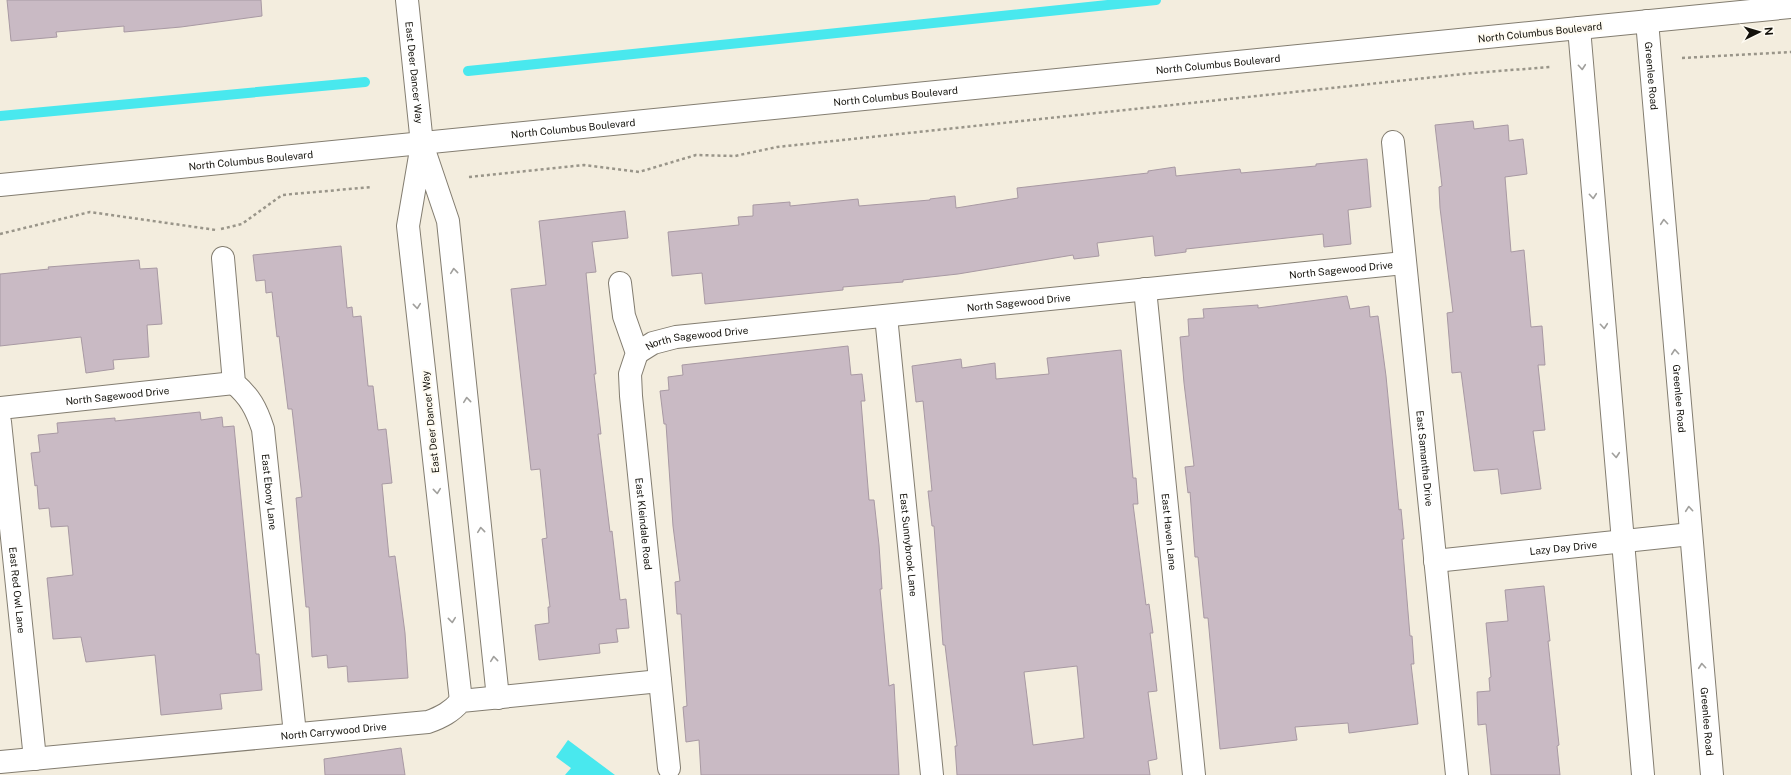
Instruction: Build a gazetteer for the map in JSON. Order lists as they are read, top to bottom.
{
  "streets": {
    "street": [
      "North Columbus Boulevard",
      "East Deer Dancer Way",
      "Greenlee Road",
      "North Sagewood Drive",
      "East Samantha Drive",
      "East Ebony Lane",
      "East Kleindale Road",
      "East Haven Lane",
      "East Sunnybrook Lane",
      "Lazy Day Drive",
      "East Red Owl Lane",
      "North Carrywood Drive"
    ]
  },
  "crossings": [
    ["North Columbus Boulevard", "East Deer Dancer Way"],
    ["North Columbus Boulevard", "Greenlee Road"],
    ["East Deer Dancer Way", "North Carrywood Drive"],
    ["Greenlee Road", "Lazy Day Drive"],
    ["North Sagewood Drive", "East Samantha Drive"],
    ["North Sagewood Drive", "East Ebony Lane"],
    ["North Sagewood Drive", "East Kleindale Road"],
    ["North Sagewood Drive", "East Haven Lane"],
    ["North Sagewood Drive", "East Sunnybrook Lane"],
    ["East Samantha Drive", "Lazy Day Drive"],
    ["East Ebony Lane", "North Carrywood Drive"],
    ["East Red Owl Lane", "North Carrywood Drive"]
  ],
  "north": "right"
}
